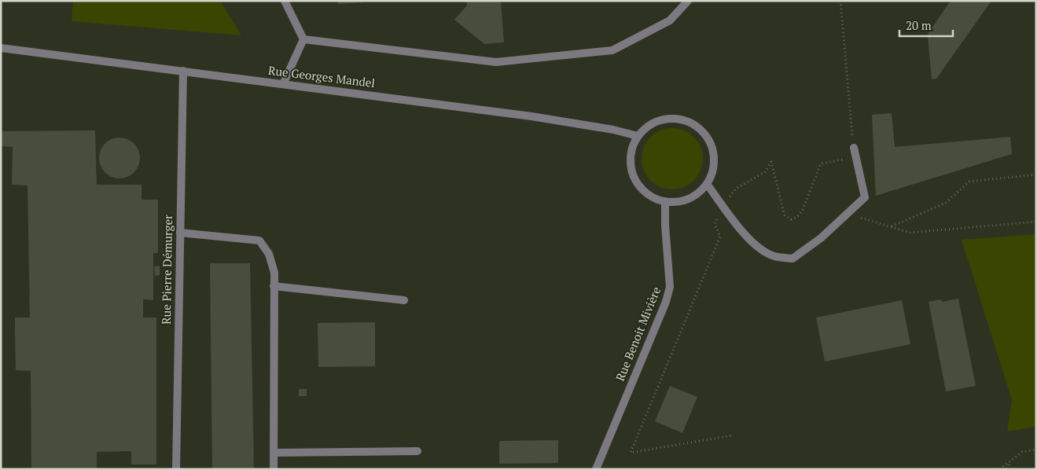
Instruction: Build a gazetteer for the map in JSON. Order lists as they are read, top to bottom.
{
  "streets": {
    "street": ["Rue Georges Mandel", "Rue Pierre Démurger", "Rue Benoit Mivière"]
  },
  "crossings": [
    ["Rue Georges Mandel", "Rue Pierre Démurger"],
    ["Rue Georges Mandel", "Rue Benoit Mivière"]
  ],
  "scale_bar": "20 m"
}
